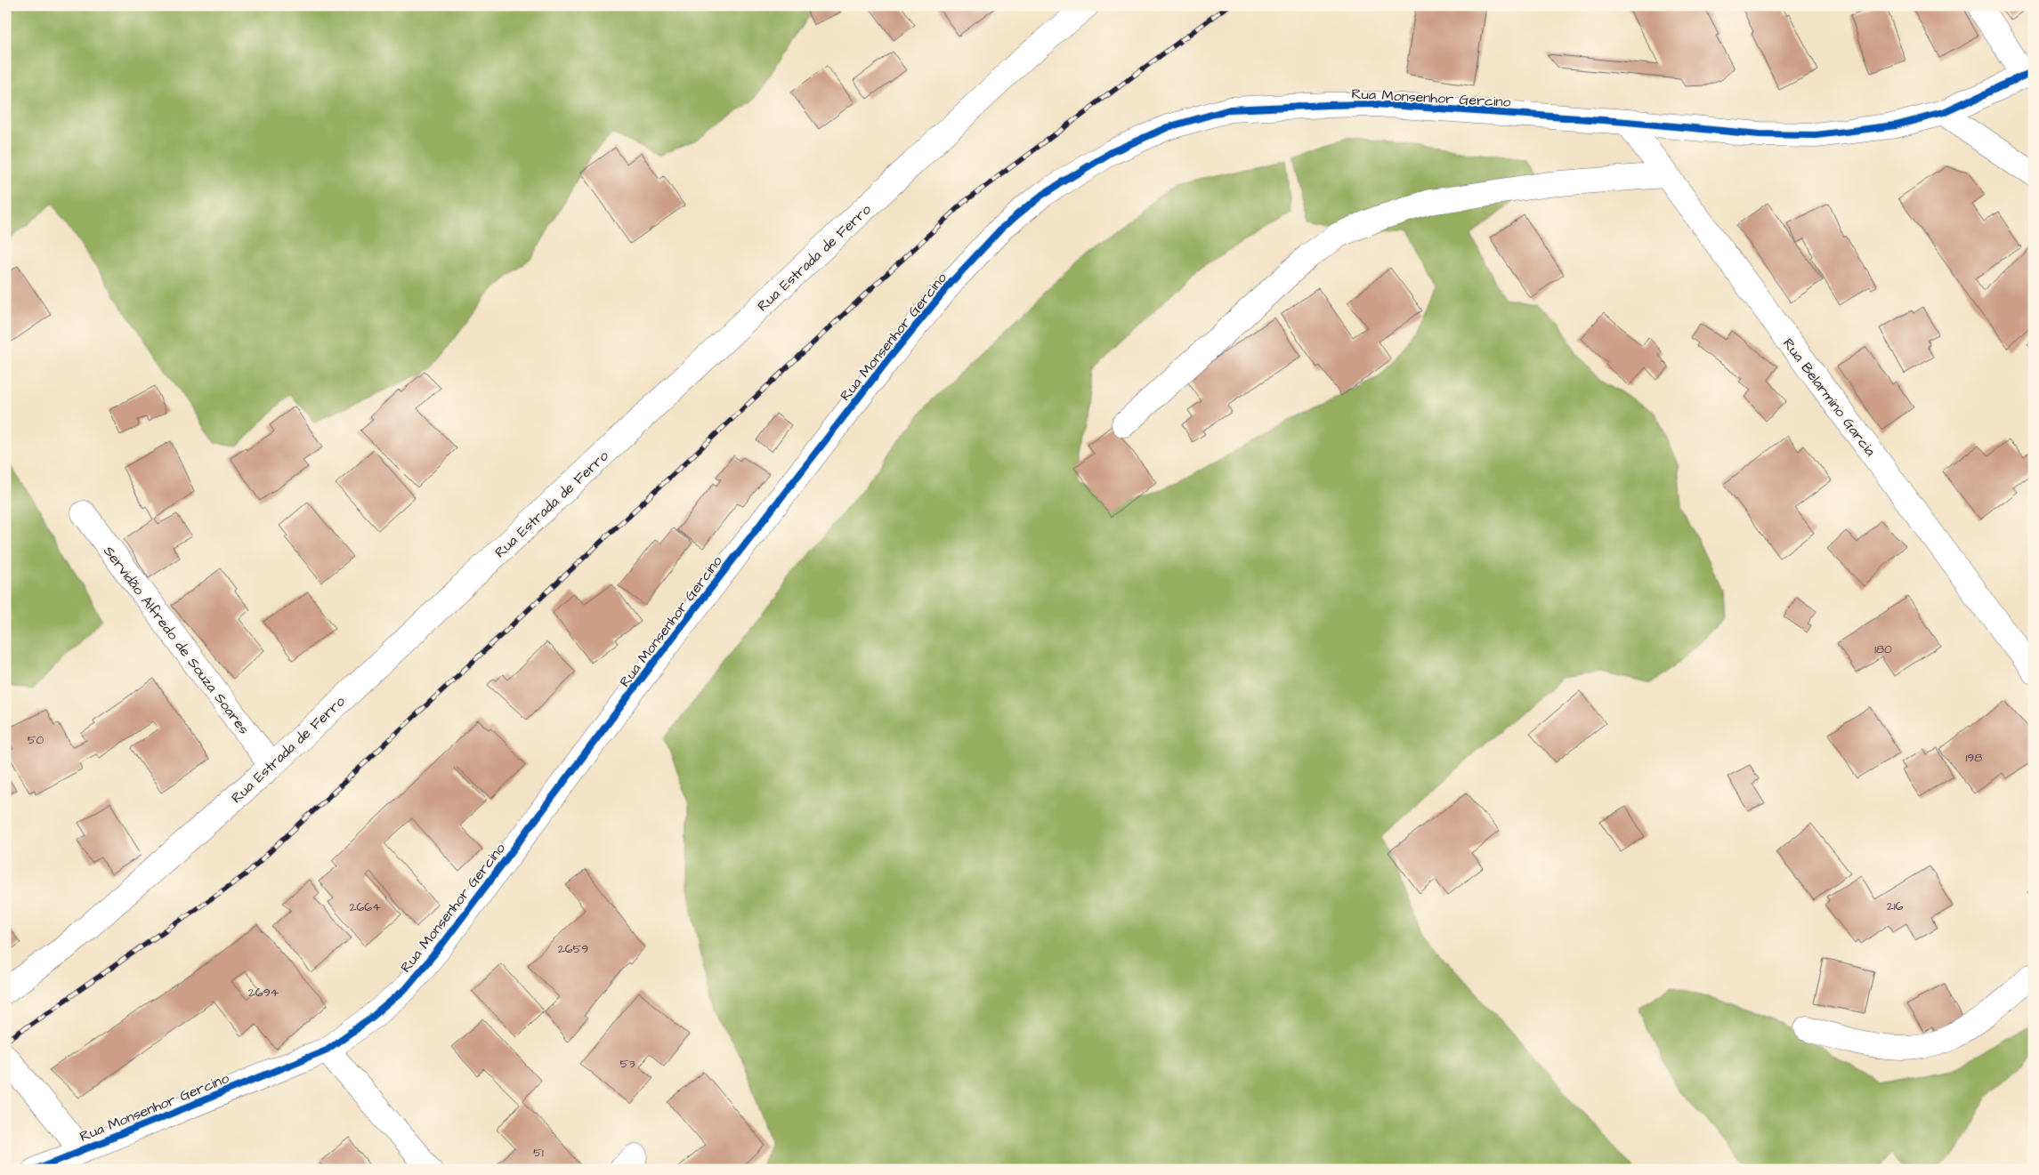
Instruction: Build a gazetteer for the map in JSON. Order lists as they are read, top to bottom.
{
  "streets": {
    "street": [
      "Rua Monsenhor Gercino",
      "Rua Estrada de Ferro",
      "Rua Belarmino Garcia",
      "Servidão Alfredo de Souza Soares"
    ]
  },
  "crossings": [
    ["Rua Monsenhor Gercino", "Rua Belarmino Garcia"],
    ["Rua Estrada de Ferro", "Servidão Alfredo de Souza Soares"]
  ],
  "house_numbers": [
    "180",
    "50",
    "198",
    "216",
    "2664",
    "2659",
    "2694",
    "53",
    "51"
  ]
}
